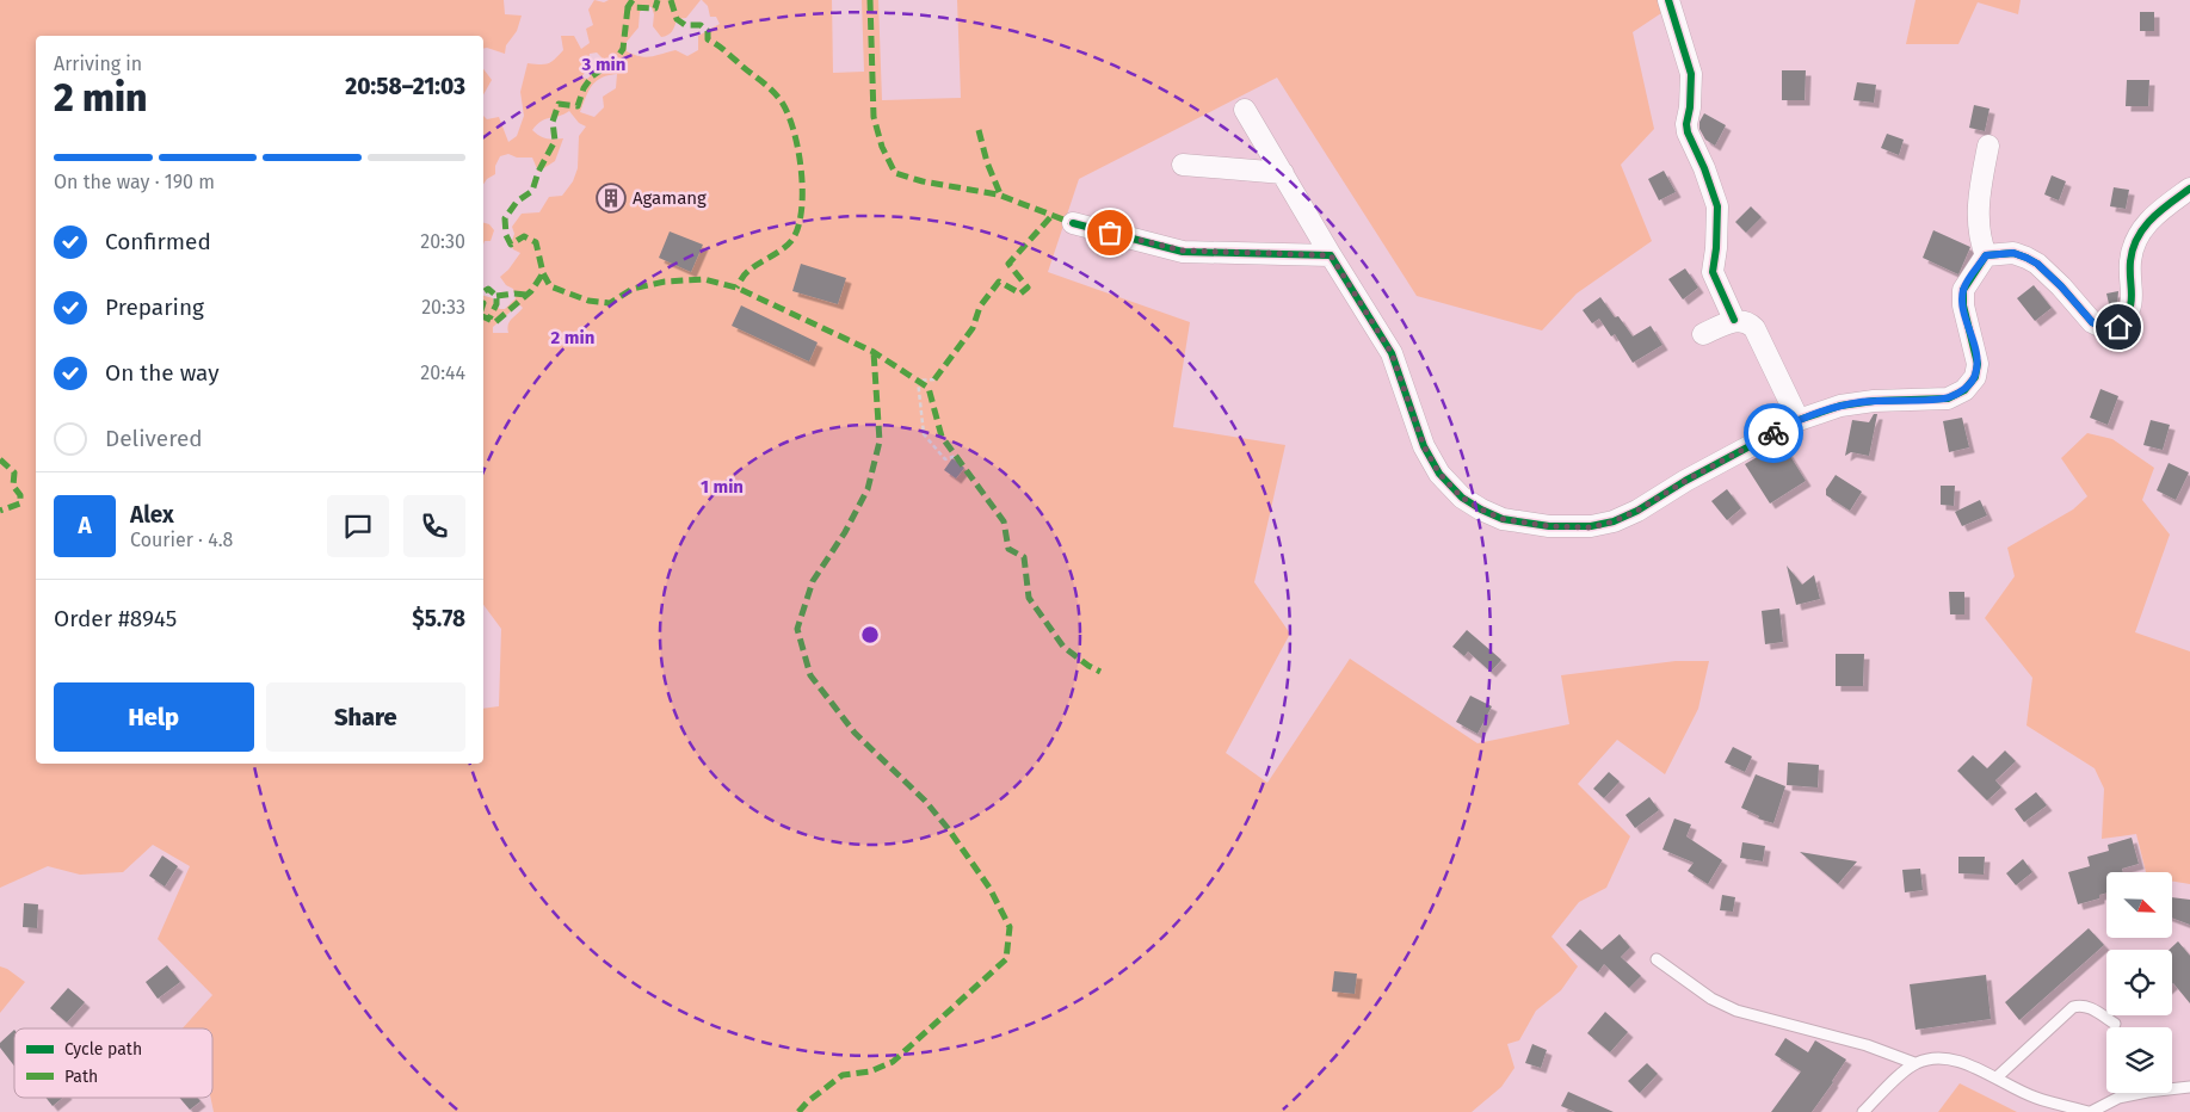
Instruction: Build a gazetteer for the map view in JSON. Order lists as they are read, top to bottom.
{
  "places": {
    "building": ["Agamang"]
  },
  "legend": ["Cycle path", "Path"],
  "north": "bottom right",
  "page": {
    "heading": ["2 min", "Arriving in", "20:58–21:03"],
    "panel": [
      "Alex",
      "Courier · 4.8",
      "Order #8945",
      "$5.78"
    ],
    "bar": "On the way · 190 m",
    "list": [
      ["Confirmed", "20:30"],
      ["Preparing", "20:33"],
      ["On the way", "20:44"],
      "Delivered"
    ],
    "round": "A",
    "buttons": ["Help", "Share"]
  },
  "rings": ["3 min", "2 min", "1 min"]
}
